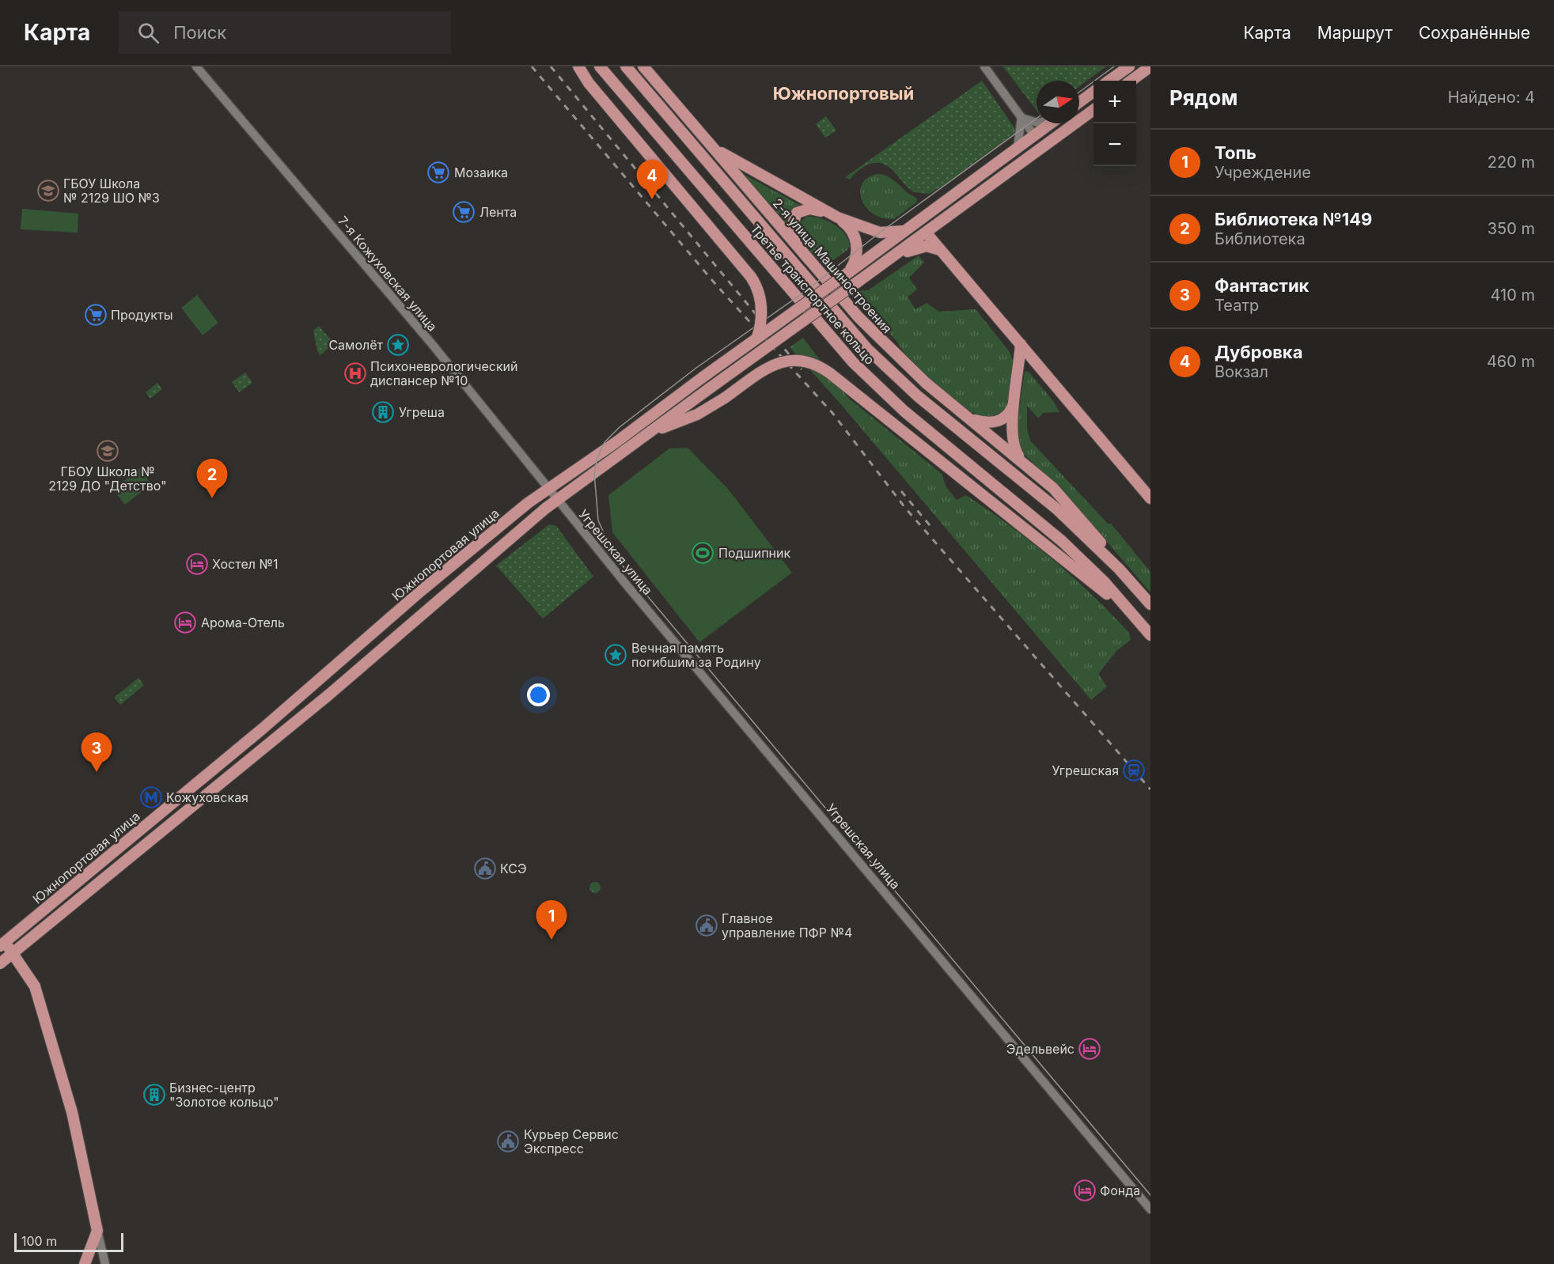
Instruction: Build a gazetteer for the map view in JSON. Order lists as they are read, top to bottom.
{
  "streets": {
    "main road": ["2-я улица Машиностроения", "Третье транспортное кольцо", "Южнопортовая улица"],
    "street": ["7-я Кожуховская улица", "Угрешская улица"]
  },
  "crossings": [
    ["2-я улица Машиностроения", "Третье транспортное кольцо"],
    ["7-я Кожуховская улица", "Угрешская улица"],
    ["7-я Кожуховская улица", "Южнопортовая улица"]
  ],
  "districts": ["Южнопортовый"],
  "places": {
    "supermarket": ["Мозаика", "Лента", "Продукты"],
    "school or university": ["ГБОУ Школа № 2129 ШО №3", "ГБОУ Школа № 2129 ДО \"Детство\""],
    "place": ["Самолёт", "Вечная память погибшим за Родину"],
    "hospital": ["Психоневрологический диспансер №10"],
    "building": ["Угреша", "Бизнес-центр \"Золотое кольцо\""],
    "sports": ["Подшипник"],
    "hotel": [
      "Хостел №1",
      "Арома-Отель",
      "Эдельвейс",
      "Фонда"
    ],
    "station": ["Угрешская"],
    "metro station": ["Кожуховская"],
    "public building": ["КСЭ", "Главное управление ПФР №4", "Курьер Сервис Экспресс"]
  },
  "scale_bar": "100 m",
  "north": "right",
  "page": {
    "header": "Карта",
    "search": "Поиск",
    "nav": ["Карта", "Маршрут", "Сохранённые"],
    "heading": ["Рядом", "Найдено: 4"],
    "map_buttons": ["+", "−"],
    "list": [
      {
        "mark": "1",
        "name": "Топь",
        "note": "Учреждение",
        "value": "220 m"
      },
      {
        "mark": "2",
        "name": "Библиотека №149",
        "note": "Библиотека",
        "value": "350 m"
      },
      {
        "mark": "3",
        "name": "Фантастик",
        "note": "Театр",
        "value": "410 m"
      },
      {
        "mark": "4",
        "name": "Дубровка",
        "note": "Вокзал",
        "value": "460 m"
      }
    ],
    "pins": [
      "4",
      "2",
      "3",
      "1"
    ],
    "scale": "100 m"
  }
}
